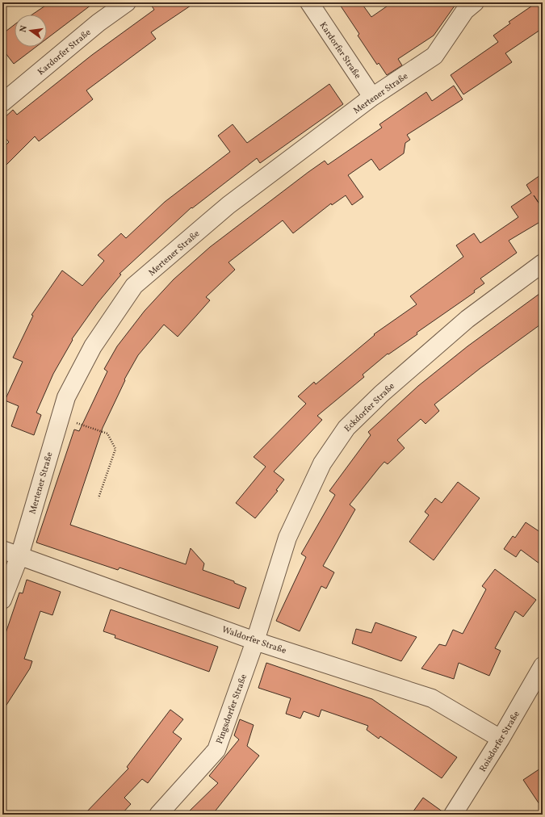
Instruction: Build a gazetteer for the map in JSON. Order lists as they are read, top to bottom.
{
  "streets": {
    "street": [
      "Kardorfer Straße",
      "Mertener Straße",
      "Eckdorfer Straße",
      "Waldorfer Straße",
      "Pingsdorfer Straße",
      "Roisdorfer Straße"
    ]
  },
  "crossings": [
    ["Kardorfer Straße", "Mertener Straße"],
    ["Mertener Straße", "Waldorfer Straße"],
    ["Eckdorfer Straße", "Waldorfer Straße"],
    ["Eckdorfer Straße", "Pingsdorfer Straße"],
    ["Waldorfer Straße", "Pingsdorfer Straße"],
    ["Waldorfer Straße", "Roisdorfer Straße"]
  ],
  "north": "left"
}
